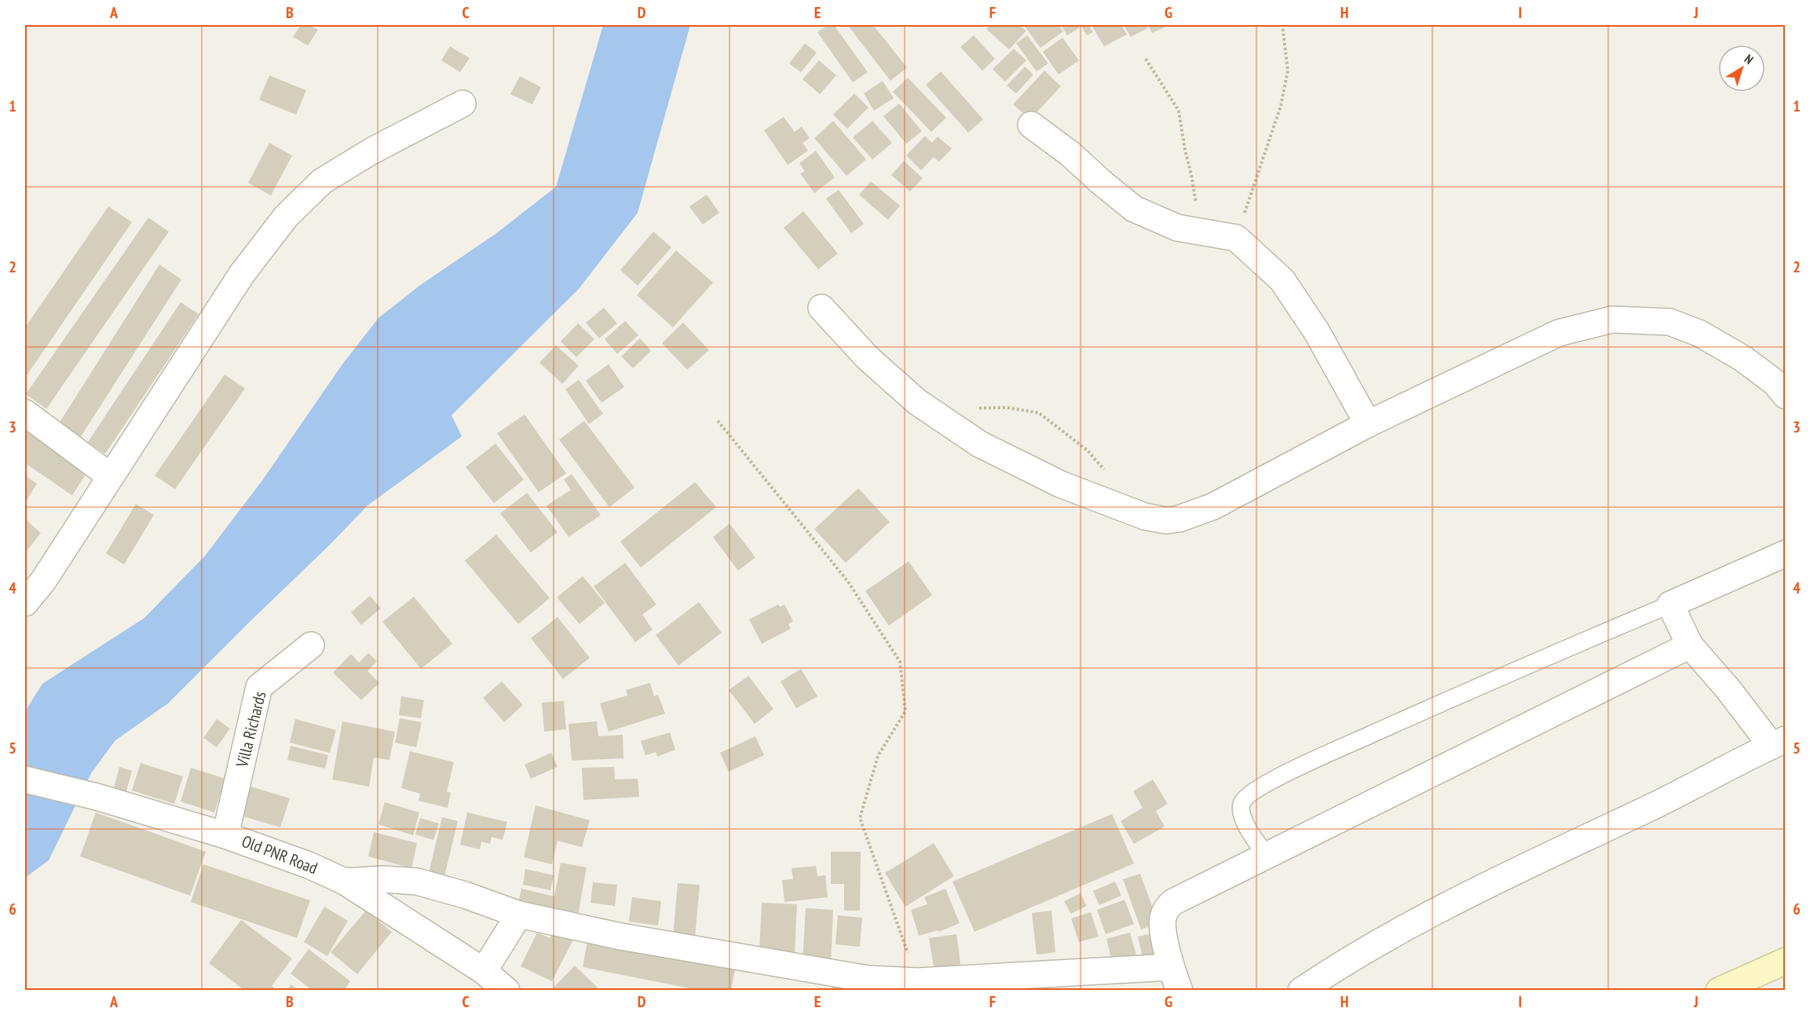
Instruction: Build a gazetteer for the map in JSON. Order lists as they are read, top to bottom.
{
  "streets": {
    "street": ["Villa Richards", "Old PNR Road"]
  },
  "crossings": [
    ["Villa Richards", "Old PNR Road"]
  ],
  "north": "top right",
  "grid": {
    "columns": [
      "A",
      "B",
      "C",
      "D",
      "E",
      "F",
      "G",
      "H",
      "I",
      "J"
    ],
    "rows": [
      "1",
      "2",
      "3",
      "4",
      "5",
      "6"
    ]
  }
}
